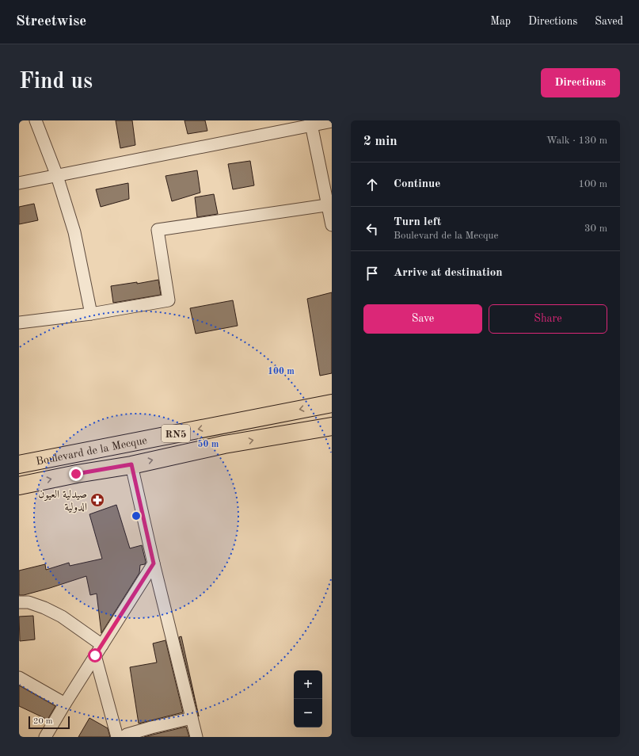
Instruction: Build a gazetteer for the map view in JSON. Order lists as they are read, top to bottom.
{
  "streets": {
    "main road": ["RN5", "Boulevard de la Mecque"]
  },
  "places": {
    "pharmacy": ["صيدلية العيون الدولية"]
  },
  "scale_bar": "20 m",
  "page": {
    "header": "Streetwise",
    "nav": ["Map", "Directions", "Saved"],
    "buttons": [
      "Directions",
      ["Save", "Share"]
    ],
    "title": "Find us",
    "heading": ["2 min", "Walk · 130 m"],
    "list": [
      ["Continue", "100 m"],
      ["Turn left", "Boulevard de la Mecque", "30 m"],
      "Arrive at destination"
    ],
    "map_buttons": ["+", "−"],
    "scale": "20 m"
  },
  "rings": ["100 m", "50 m"]
}
